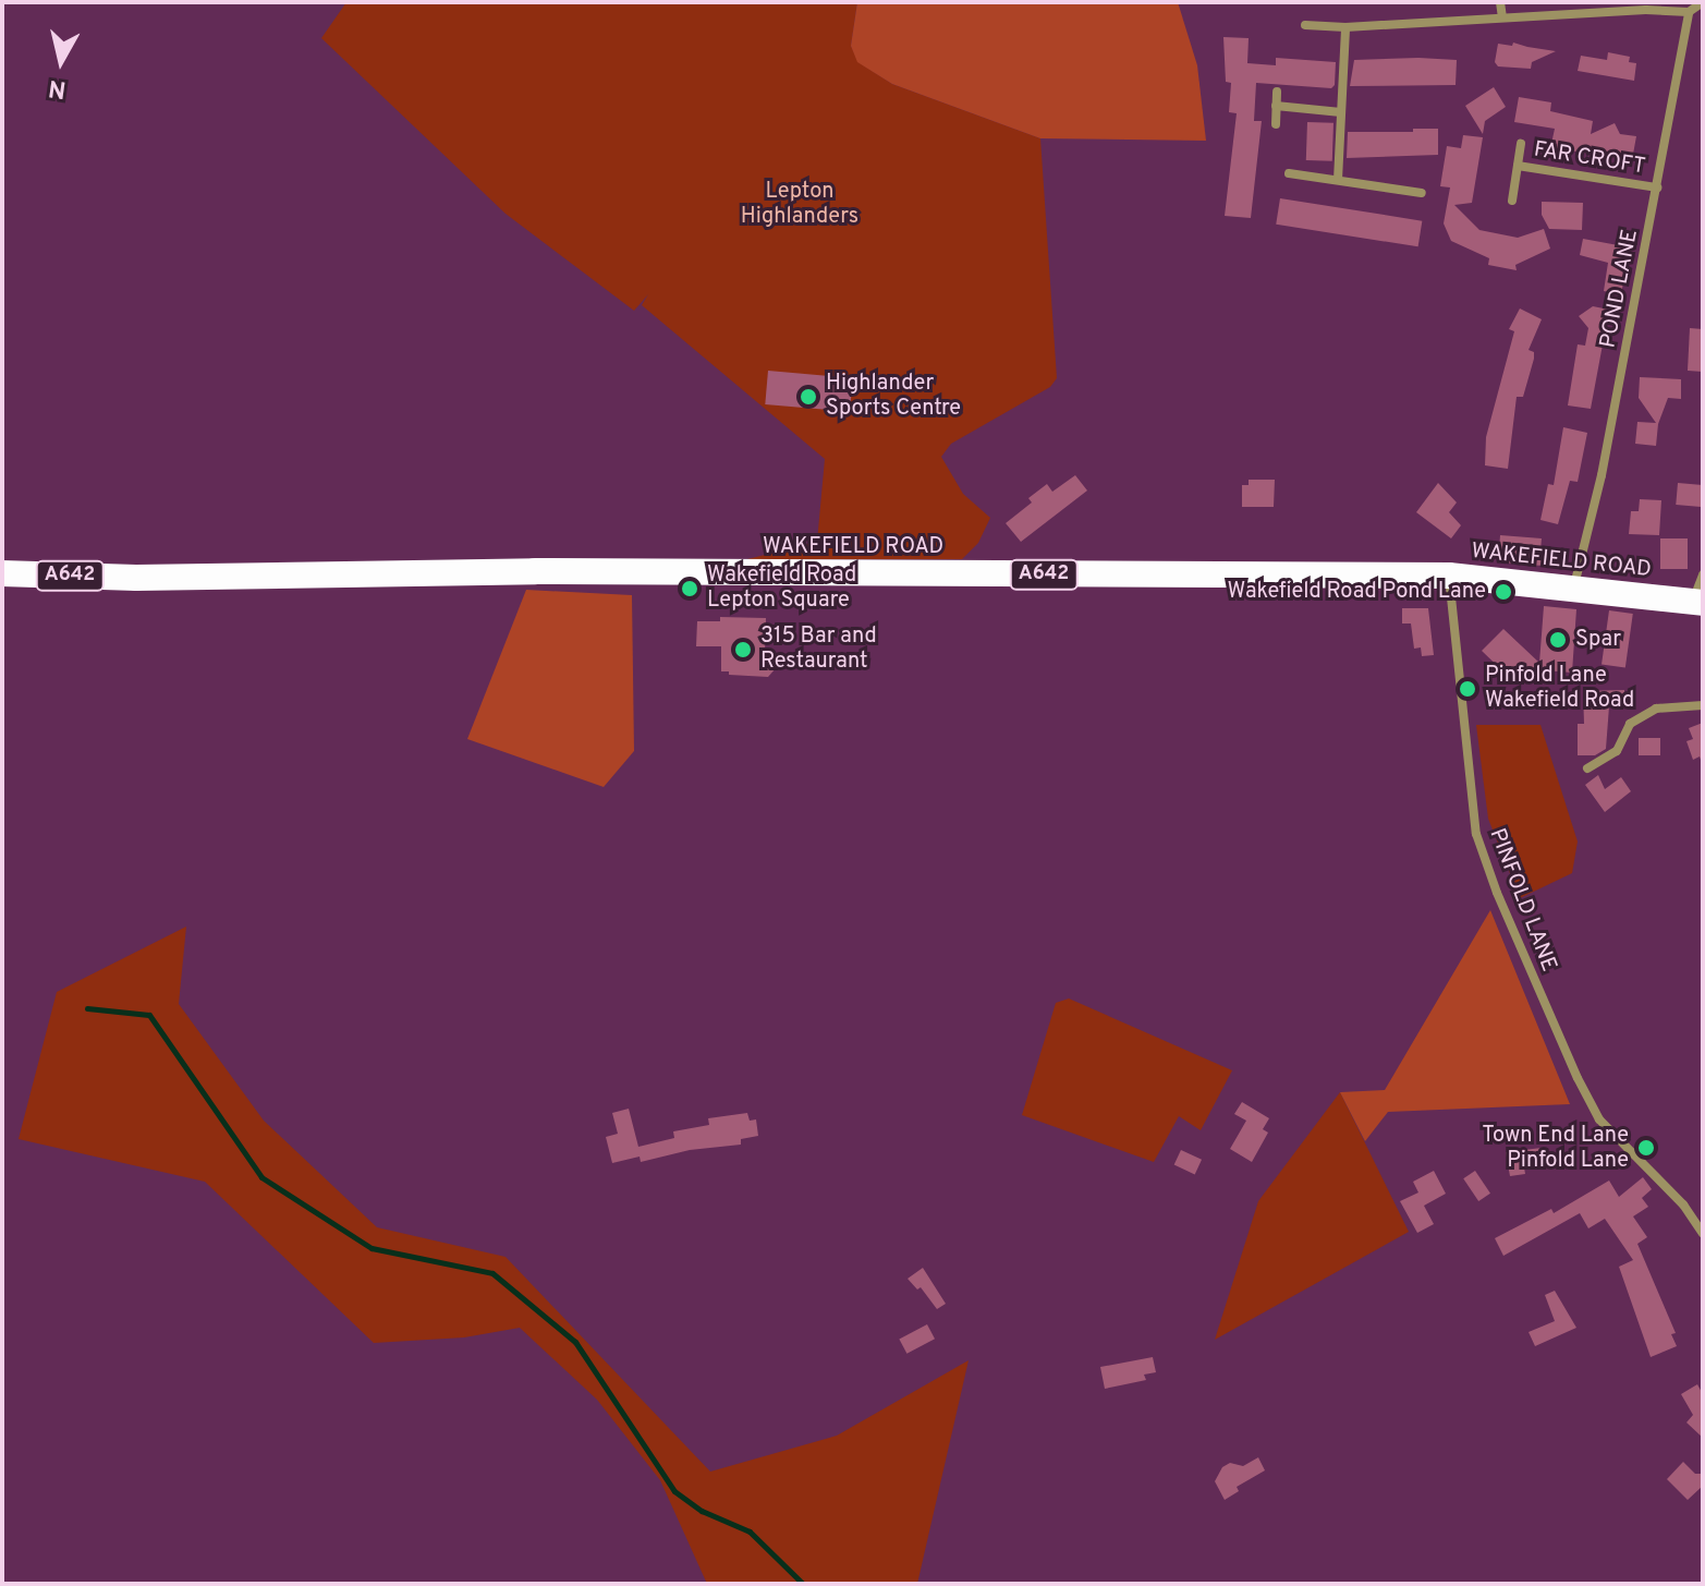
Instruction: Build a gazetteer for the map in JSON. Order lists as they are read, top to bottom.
{
  "streets": {
    "highway": ["WAKEFIELD ROAD", "A642"],
    "street": ["FAR CROFT", "POND LANE", "PINFOLD LANE"]
  },
  "crossings": [
    ["FAR CROFT", "POND LANE"],
    ["POND LANE", "WAKEFIELD ROAD"],
    ["WAKEFIELD ROAD", "PINFOLD LANE"]
  ],
  "parks": ["Lepton Highlanders"],
  "places": [
    "Highlander Sports Centre",
    "Wakefield Road Lepton Square",
    "Wakefield Road Pond Lane",
    "Spar",
    "315 Bar and Restaurant",
    "Pinfold Lane Wakefield Road",
    "Town End Lane Pinfold Lane"
  ],
  "north": "bottom"
}
